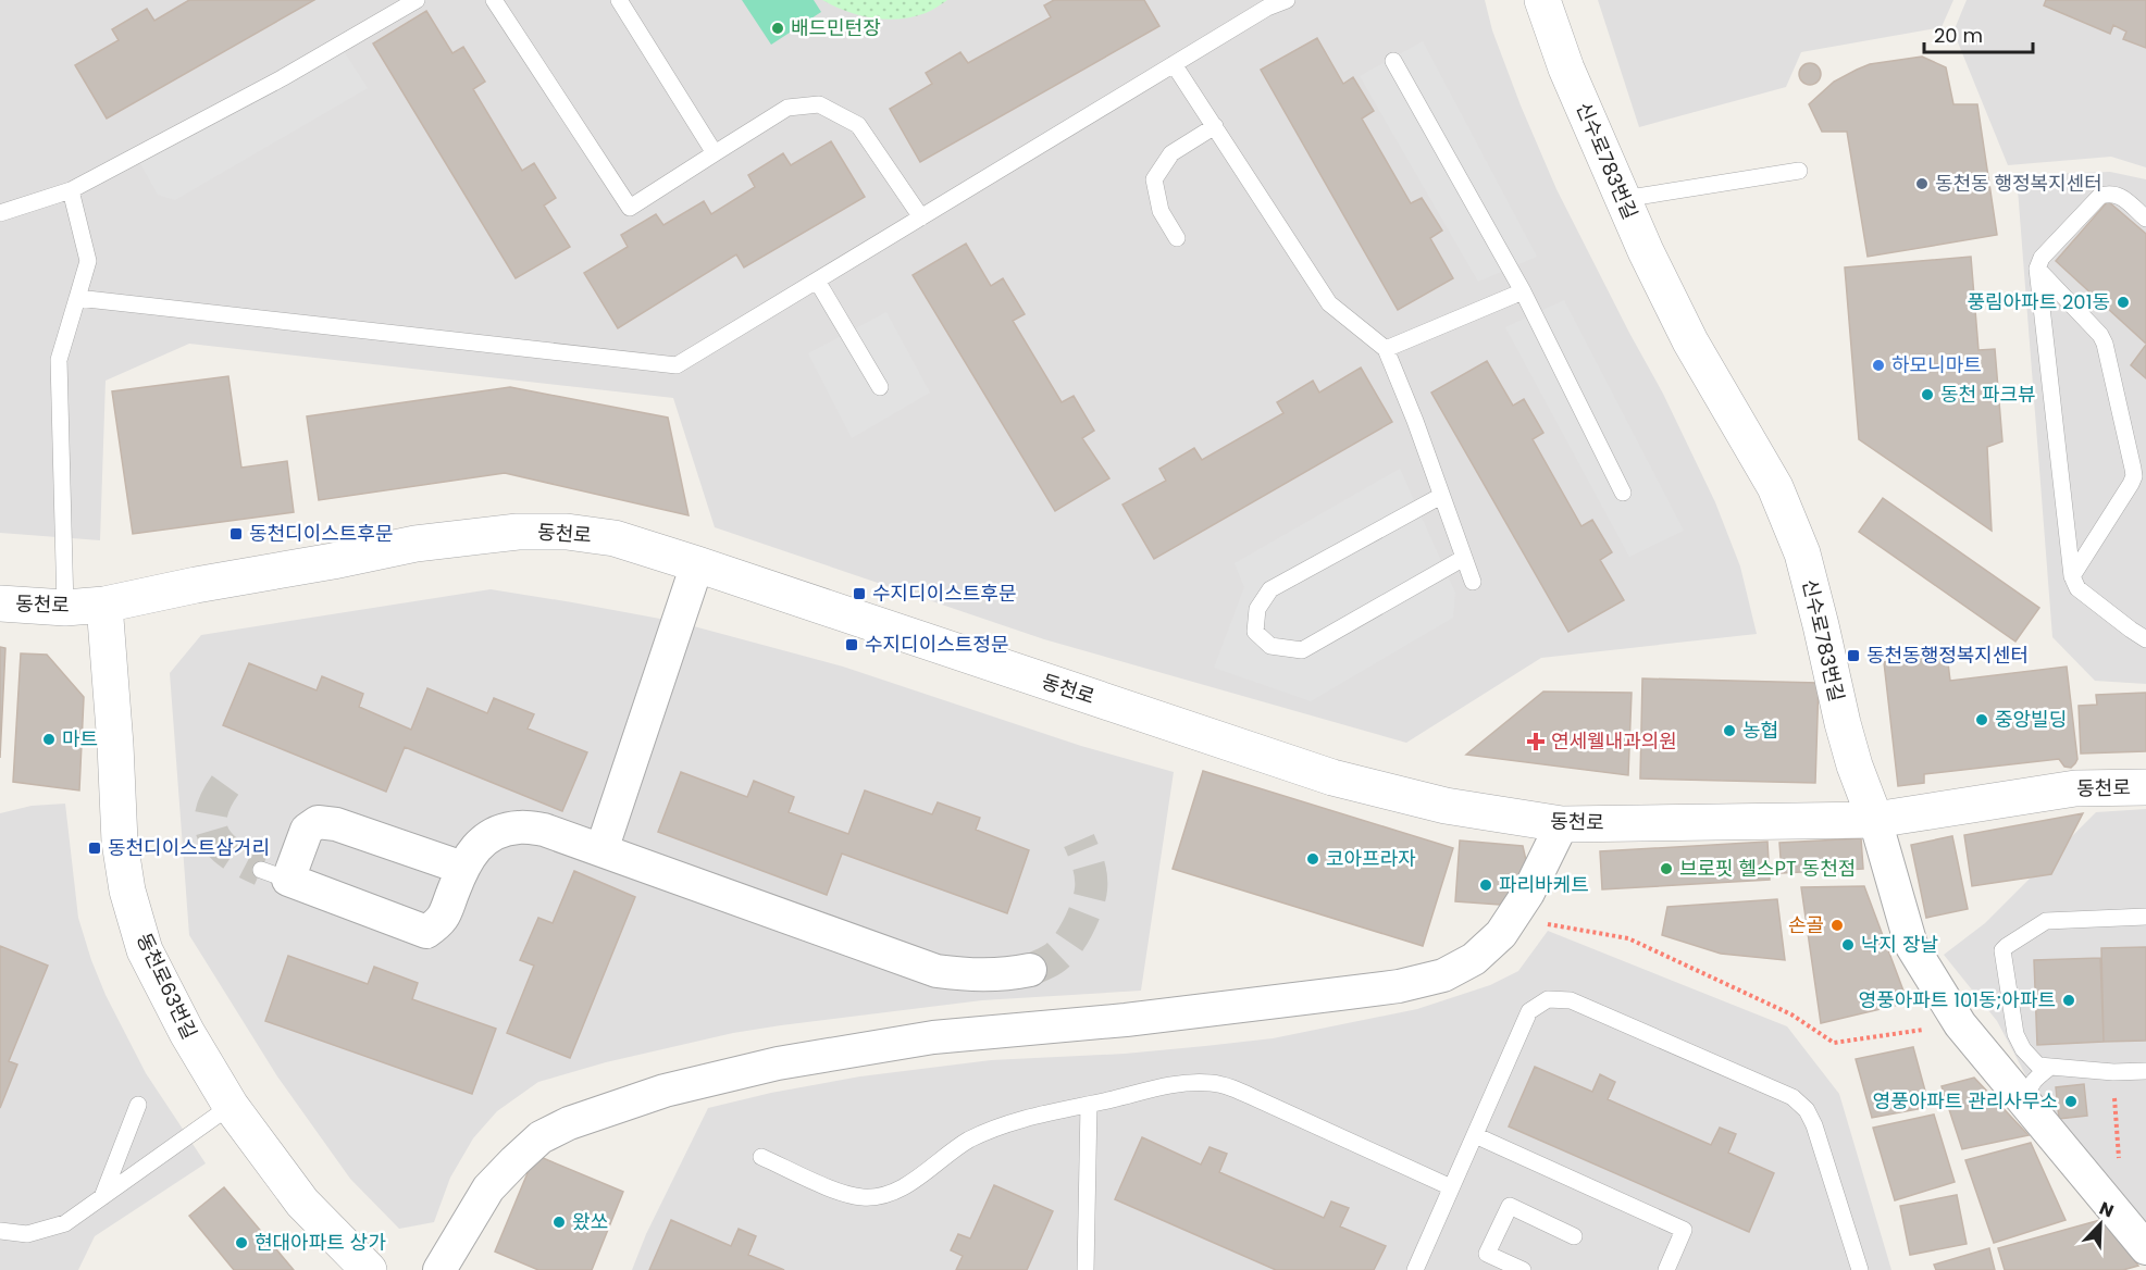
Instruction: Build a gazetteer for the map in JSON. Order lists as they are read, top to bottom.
{
  "streets": {
    "street": ["신수로783번길", "동천로", "동천로63번길"]
  },
  "crossings": [
    ["신수로783번길", "동천로"],
    ["동천로", "동천로63번길"]
  ],
  "places": {
    "other": [
      "배드민턴장",
      "동천동 행정복지센터",
      "풍림아파트 201동",
      "하모니마트",
      "동천 파크뷰",
      "중앙빌딩",
      "농협",
      "마트",
      "코아프라자",
      "브로핏 헬스PT 동천점",
      "파리바케트",
      "손골",
      "낙지 장날",
      "영풍아파트 101동;아파트",
      "영풍아파트 관리사무소",
      "왔쏘",
      "현대아파트 상가"
    ],
    "transit": [
      "동천디이스트후문",
      "수지디이스트후문",
      "수지디이스트정문",
      "동천동행정복지센터",
      "동천디이스트삼거리"
    ],
    "health": ["연세웰내과의원"]
  },
  "scale_bar": "20 m",
  "north": "top right"
}
